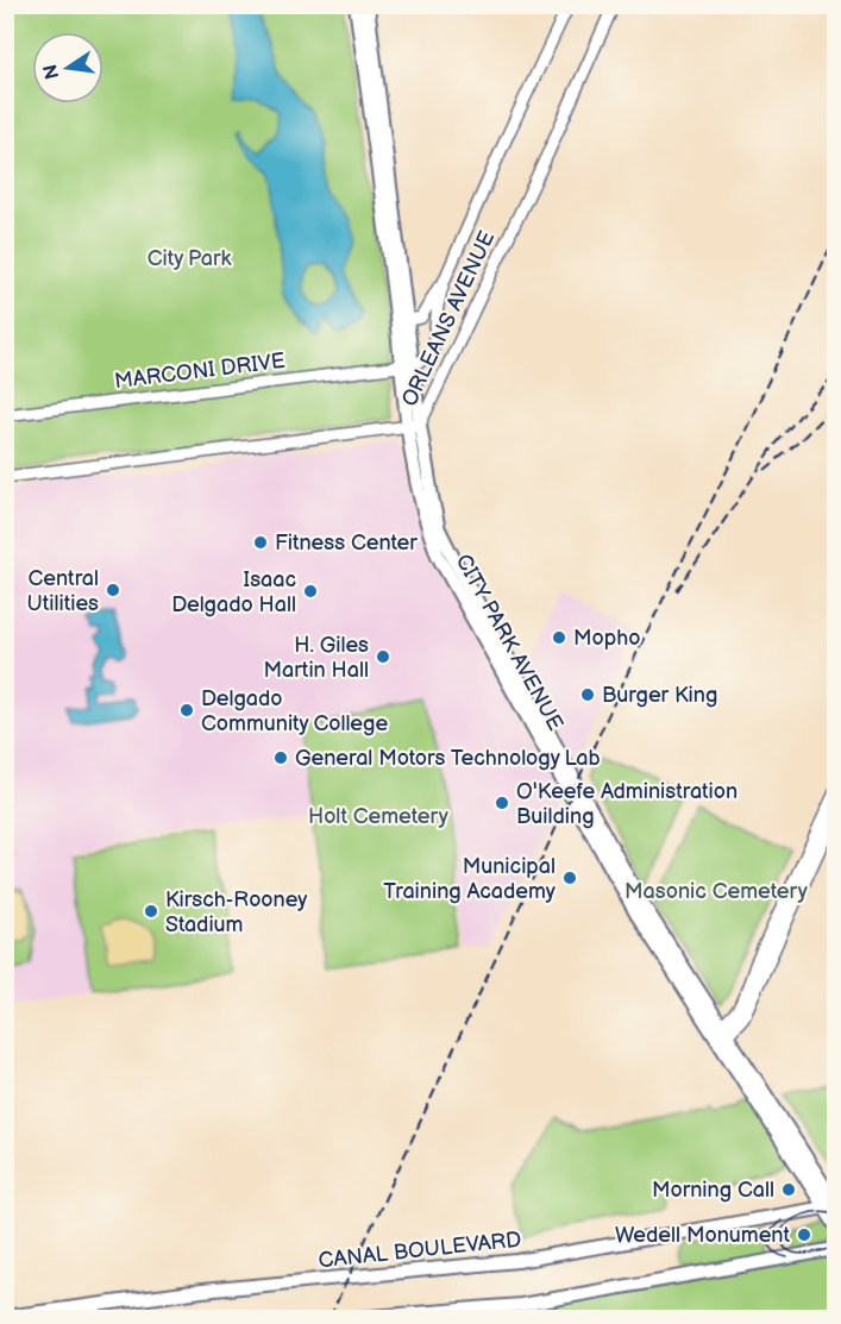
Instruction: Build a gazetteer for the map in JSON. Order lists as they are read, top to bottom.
{
  "streets": {
    "main road": ["CITY PARK AVENUE", "CANAL BOULEVARD"],
    "street": ["ORLEANS AVENUE", "MARCONI DRIVE"]
  },
  "crossings": [
    ["ORLEANS AVENUE", "MARCONI DRIVE"],
    ["ORLEANS AVENUE", "CITY PARK AVENUE"],
    ["CITY PARK AVENUE", "CANAL BOULEVARD"]
  ],
  "parks": ["City Park", "Holt Cemetery", "Masonic Cemetery"],
  "places": [
    "Fitness Center",
    "Central Utilities",
    "Isaac Delgado Hall",
    "Mopho",
    "H. Giles Martin Hall",
    "Burger King",
    "Delgado Community College",
    "General Motors Technology Lab",
    "O'Keefe Administration Building",
    "Municipal Training Academy",
    "Kirsch-Rooney Stadium",
    "Morning Call",
    "Wedell Monument"
  ],
  "north": "left"
}
